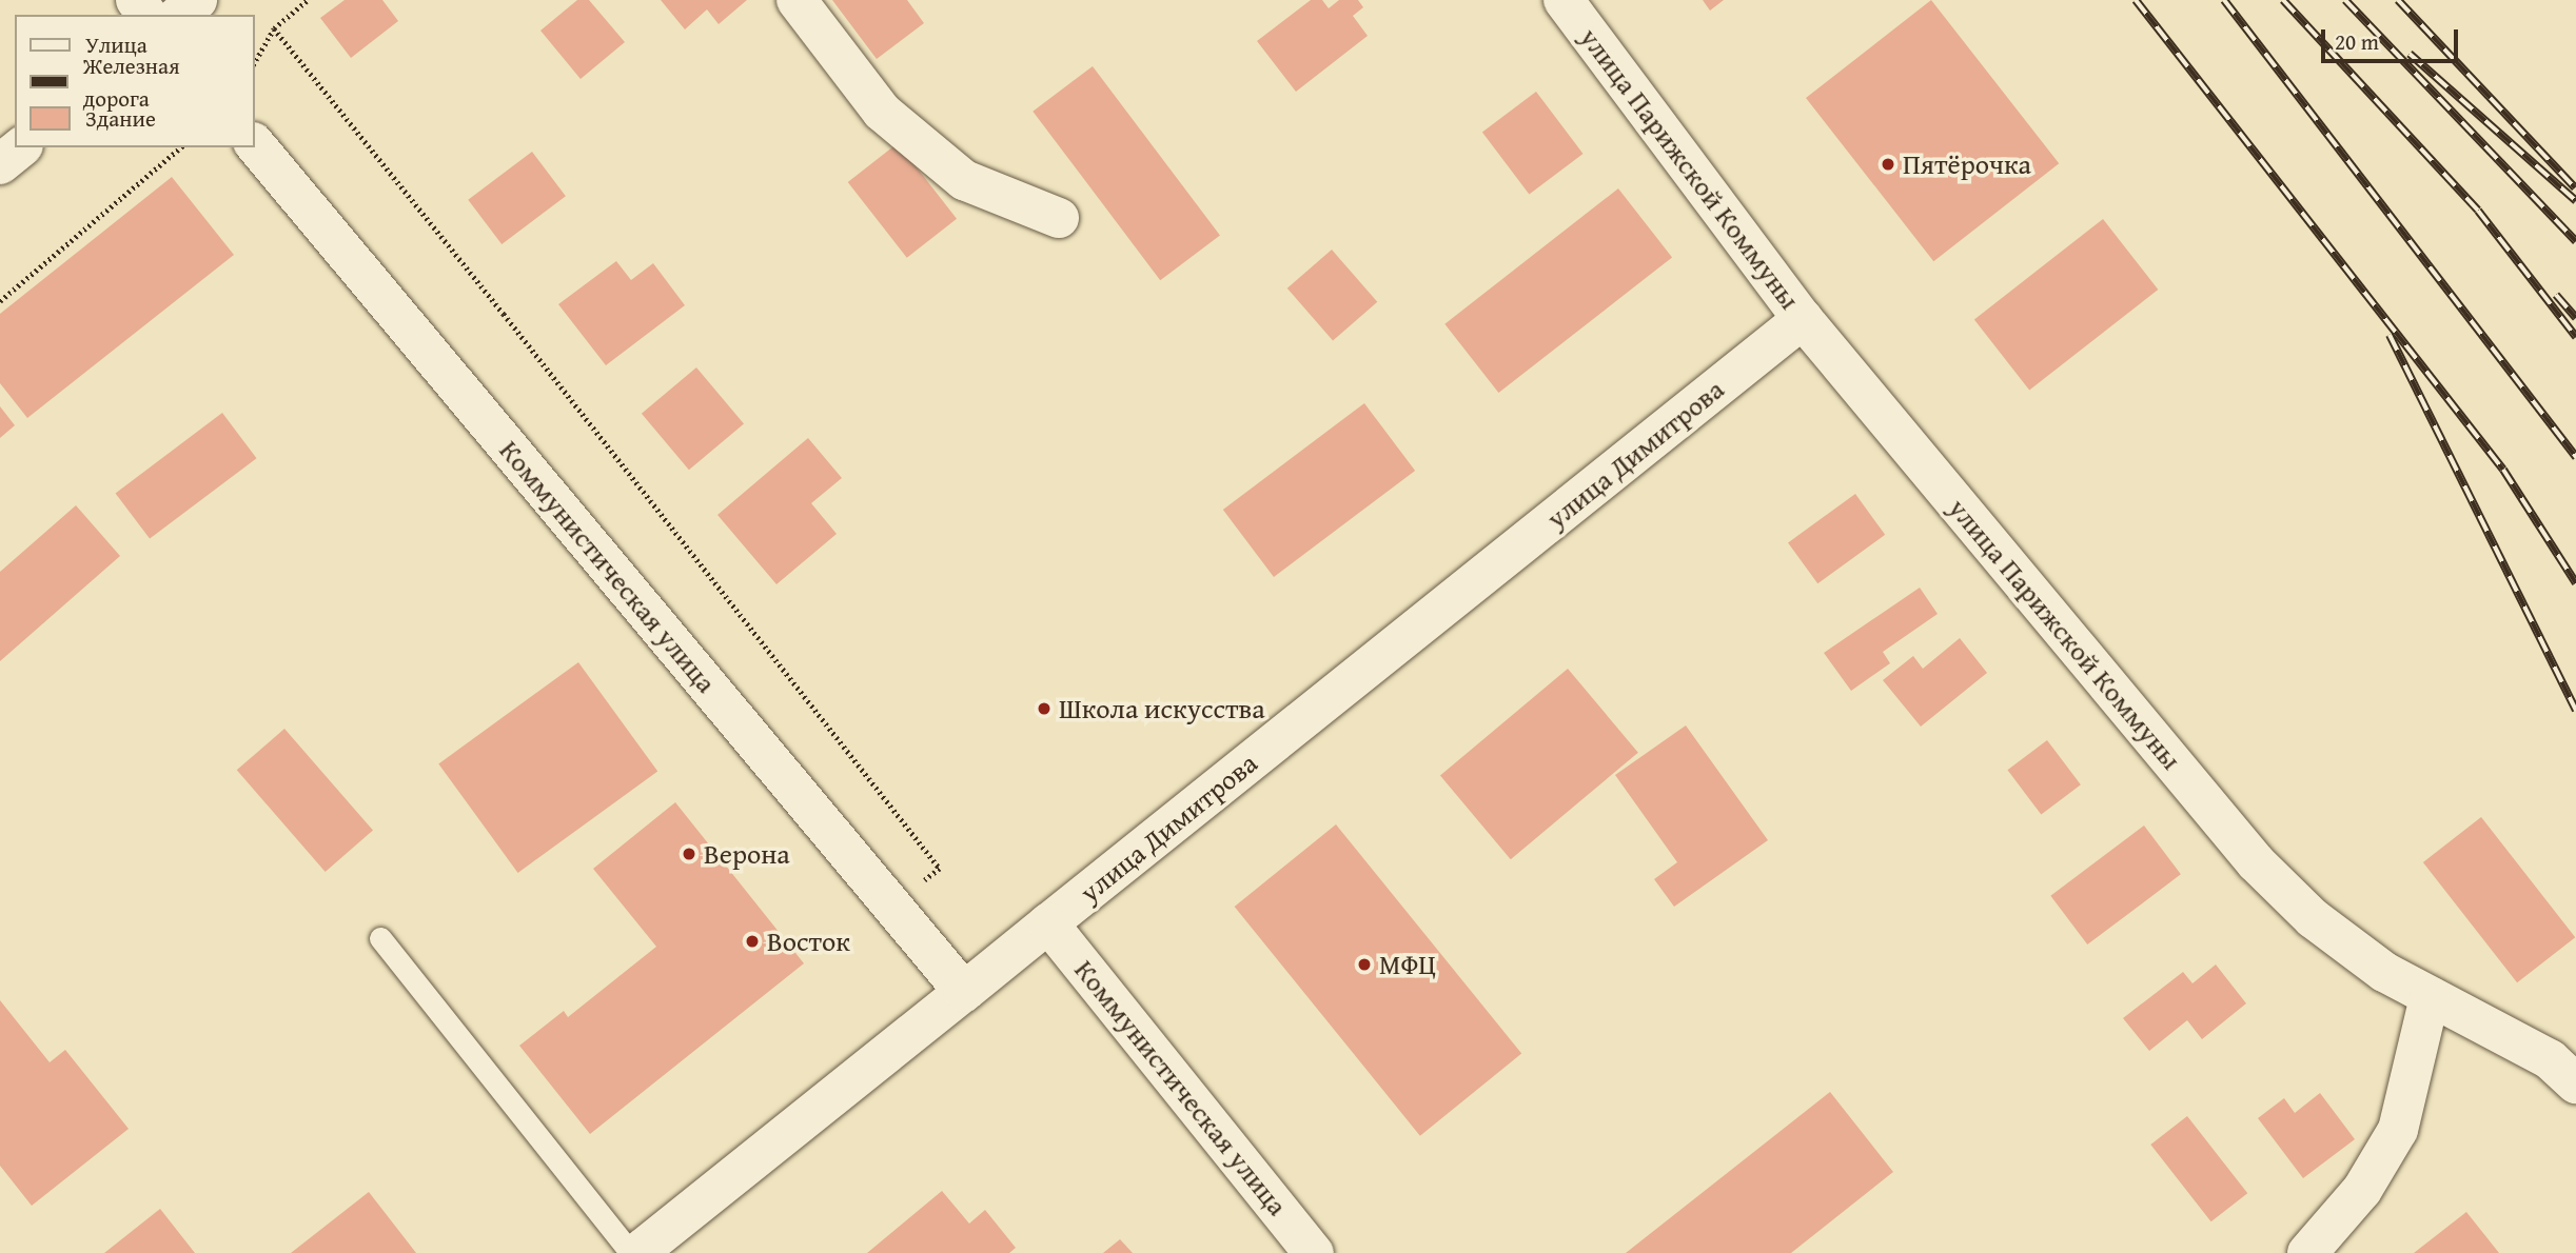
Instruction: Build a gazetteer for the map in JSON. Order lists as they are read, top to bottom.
{
  "streets": {
    "street": ["улица Парижской Коммуны", "улица Димитрова", "Коммунистическая улица"]
  },
  "crossings": [
    ["улица Парижской Коммуны", "улица Димитрова"],
    ["улица Димитрова", "Коммунистическая улица"]
  ],
  "places": [
    "Пятёрочка",
    "Школа искусства",
    "Верона",
    "Восток",
    "МФЦ"
  ],
  "legend": ["Улица", "Железная дорога", "Здание"],
  "scale_bar": "20 m"
}
